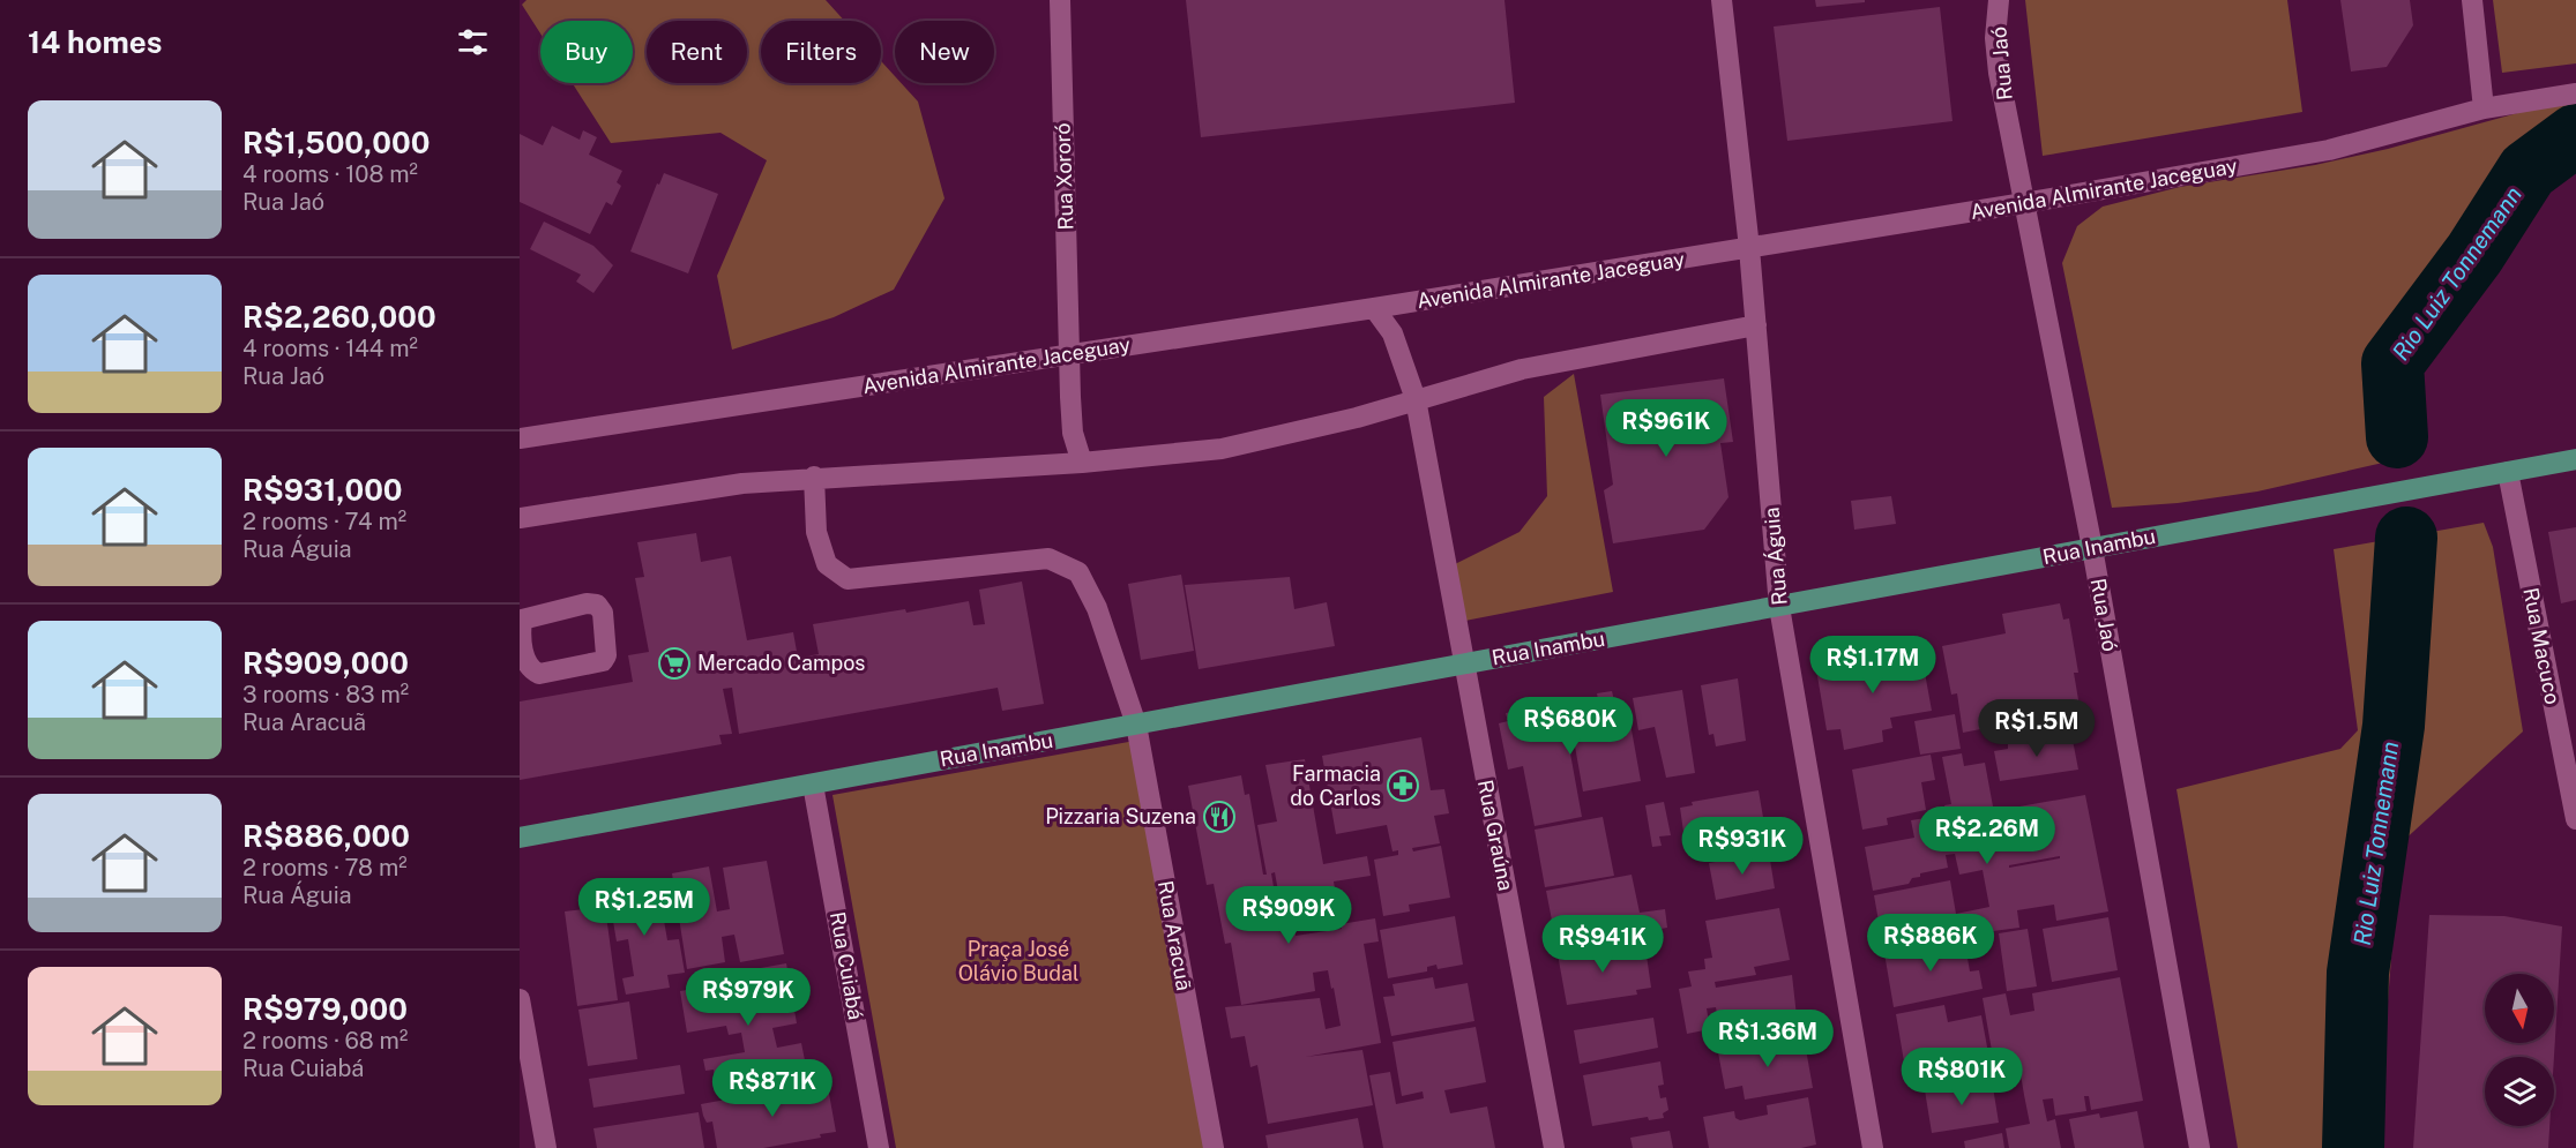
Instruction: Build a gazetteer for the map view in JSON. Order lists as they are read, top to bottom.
{
  "streets": {
    "main road": ["Rua Inambu"],
    "street": [
      "Rua Jaó",
      "Rua Xororó",
      "Avenida Almirante Jaceguay",
      "Rua Águia",
      "Rua Macuco",
      "Rua Graúna",
      "Rua Aracuã",
      "Rua Cuiabá"
    ]
  },
  "crossings": [
    ["Rua Jaó", "Avenida Almirante Jaceguay"],
    ["Rua Jaó", "Rua Inambu"],
    ["Rua Xororó", "Avenida Almirante Jaceguay"],
    ["Avenida Almirante Jaceguay", "Rua Águia"],
    ["Avenida Almirante Jaceguay", "Rua Graúna"],
    ["Rua Inambu", "Rua Águia"],
    ["Rua Inambu", "Rua Macuco"],
    ["Rua Inambu", "Rua Graúna"],
    ["Rua Inambu", "Rua Aracuã"],
    ["Rua Inambu", "Rua Cuiabá"]
  ],
  "water": ["Rio Luiz Tonnemann"],
  "parks": ["Praça José Olávio Budal"],
  "places": {
    "supermarket": ["Mercado Campos"],
    "pharmacy": ["Farmacia do Carlos"],
    "restaurant": ["Pizzaria Suzena"]
  },
  "north": "bottom",
  "page": {
    "heading": "14 homes",
    "chip": [
      "Buy",
      "Rent",
      "Filters",
      "New"
    ],
    "list": [
      {
        "name": "R$1,500,000",
        "note": "4 rooms · 108 m² · Rua Jaó"
      },
      {
        "name": "R$2,260,000",
        "note": "4 rooms · 144 m² · Rua Jaó"
      },
      {
        "name": "R$931,000",
        "note": "2 rooms · 74 m² · Rua Águia"
      },
      {
        "name": "R$909,000",
        "note": "3 rooms · 83 m² · Rua Aracuã"
      },
      {
        "name": "R$886,000",
        "note": "2 rooms · 78 m² · Rua Águia"
      },
      {
        "name": "R$979,000",
        "note": "2 rooms · 68 m² · Rua Cuiabá"
      }
    ],
    "price": [
      "R$961K",
      "R$1.17M",
      "R$680K",
      "R$1.5M",
      "R$2.26M",
      "R$931K",
      "R$1.25M",
      "R$909K",
      "R$886K",
      "R$941K",
      "R$979K",
      "R$1.36M",
      "R$801K",
      "R$871K"
    ]
  }
}
